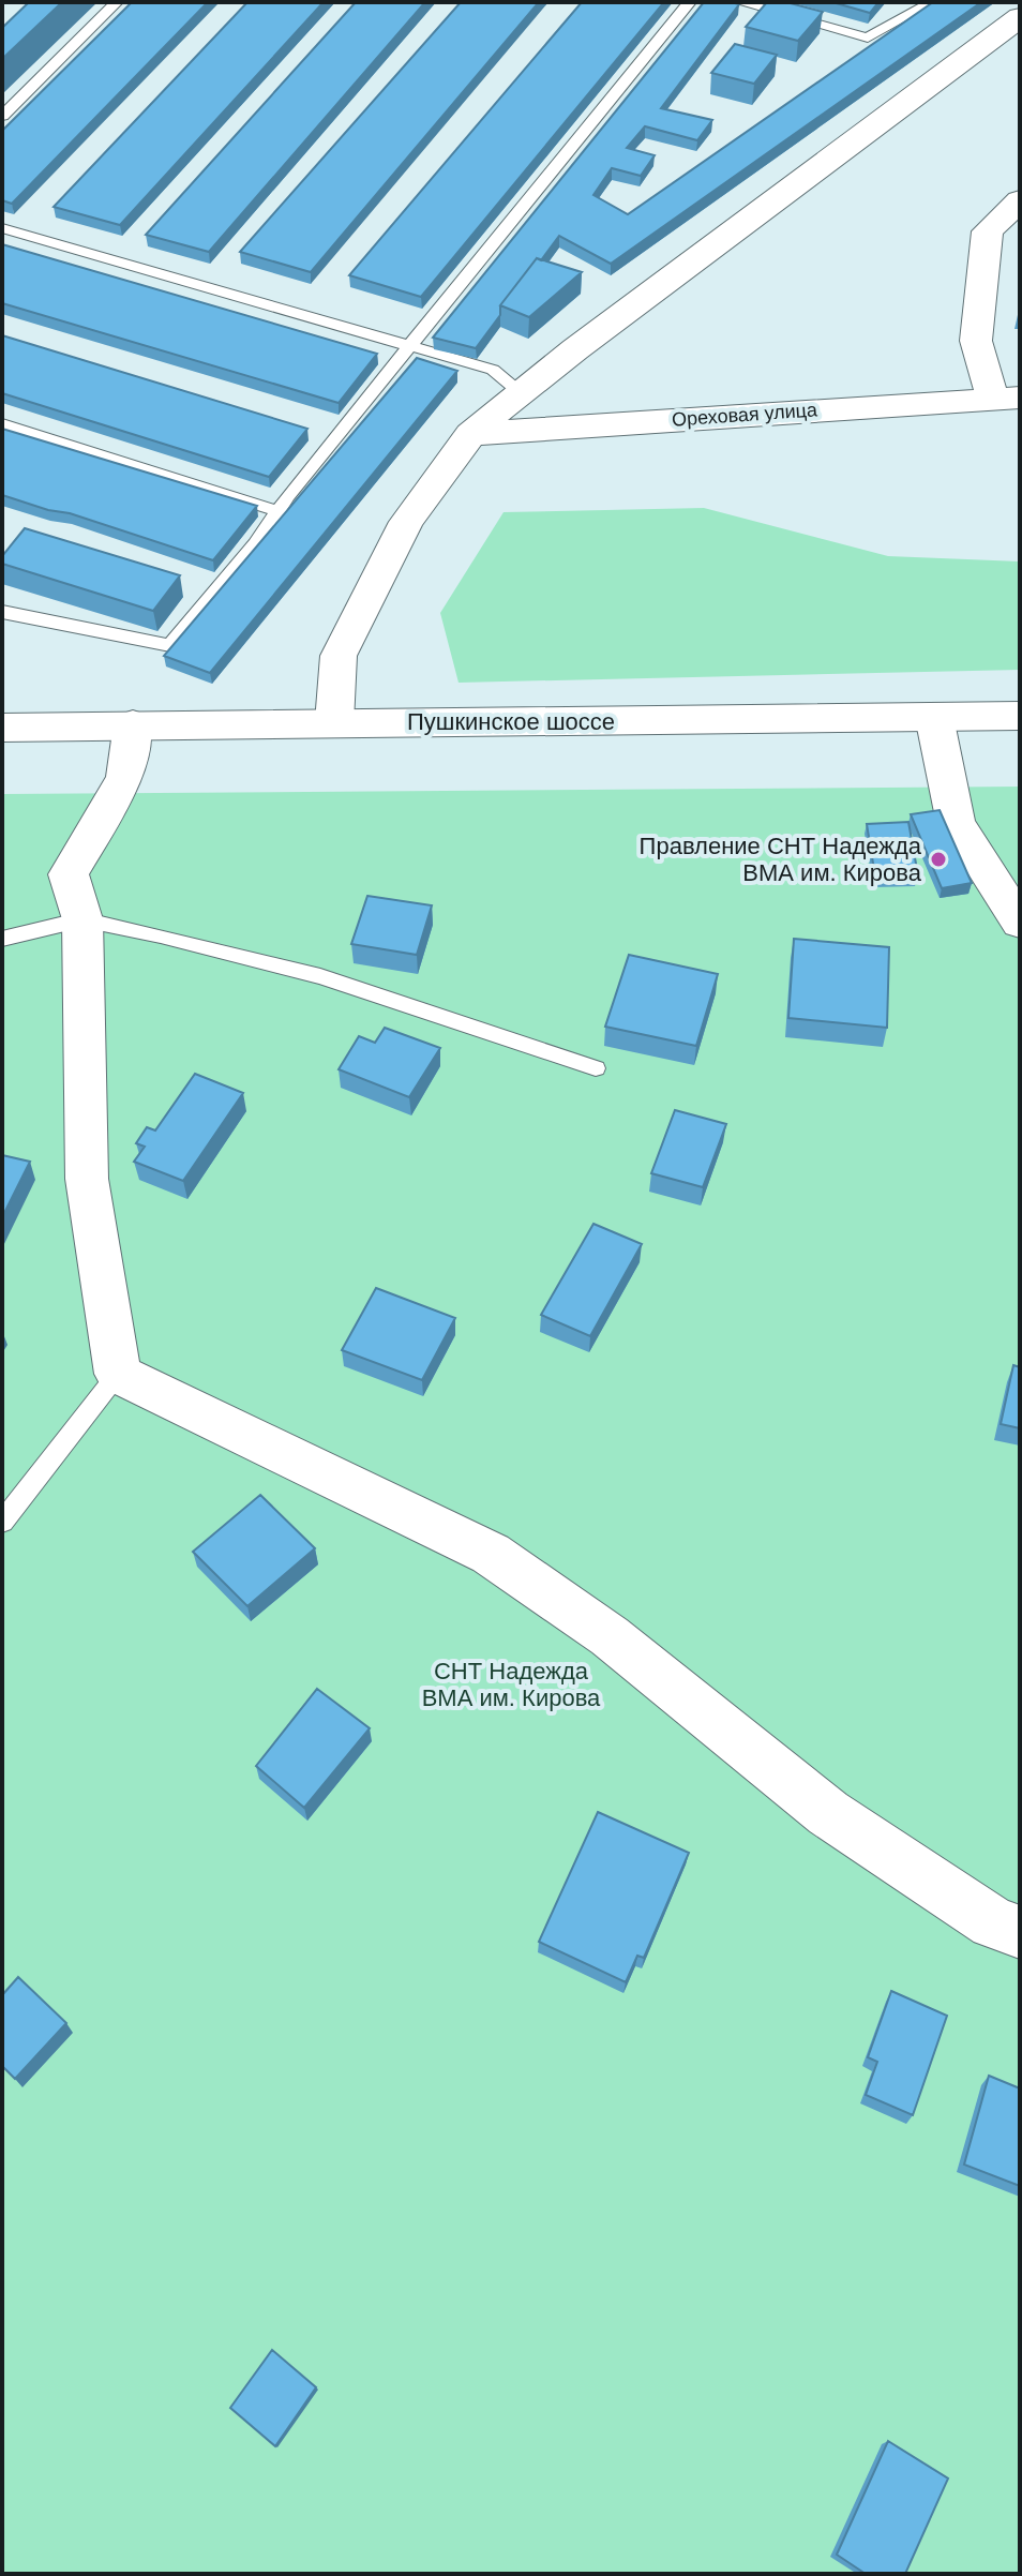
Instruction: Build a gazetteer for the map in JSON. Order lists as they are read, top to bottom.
{
  "streets": {
    "main road": ["Пушкинское шоссе"],
    "street": ["Ореховая улица"]
  },
  "parks": ["СНТ Надежда ВМА им. Кирова"],
  "places": ["Правление СНТ Надежда ВМА им. Кирова"]
}
